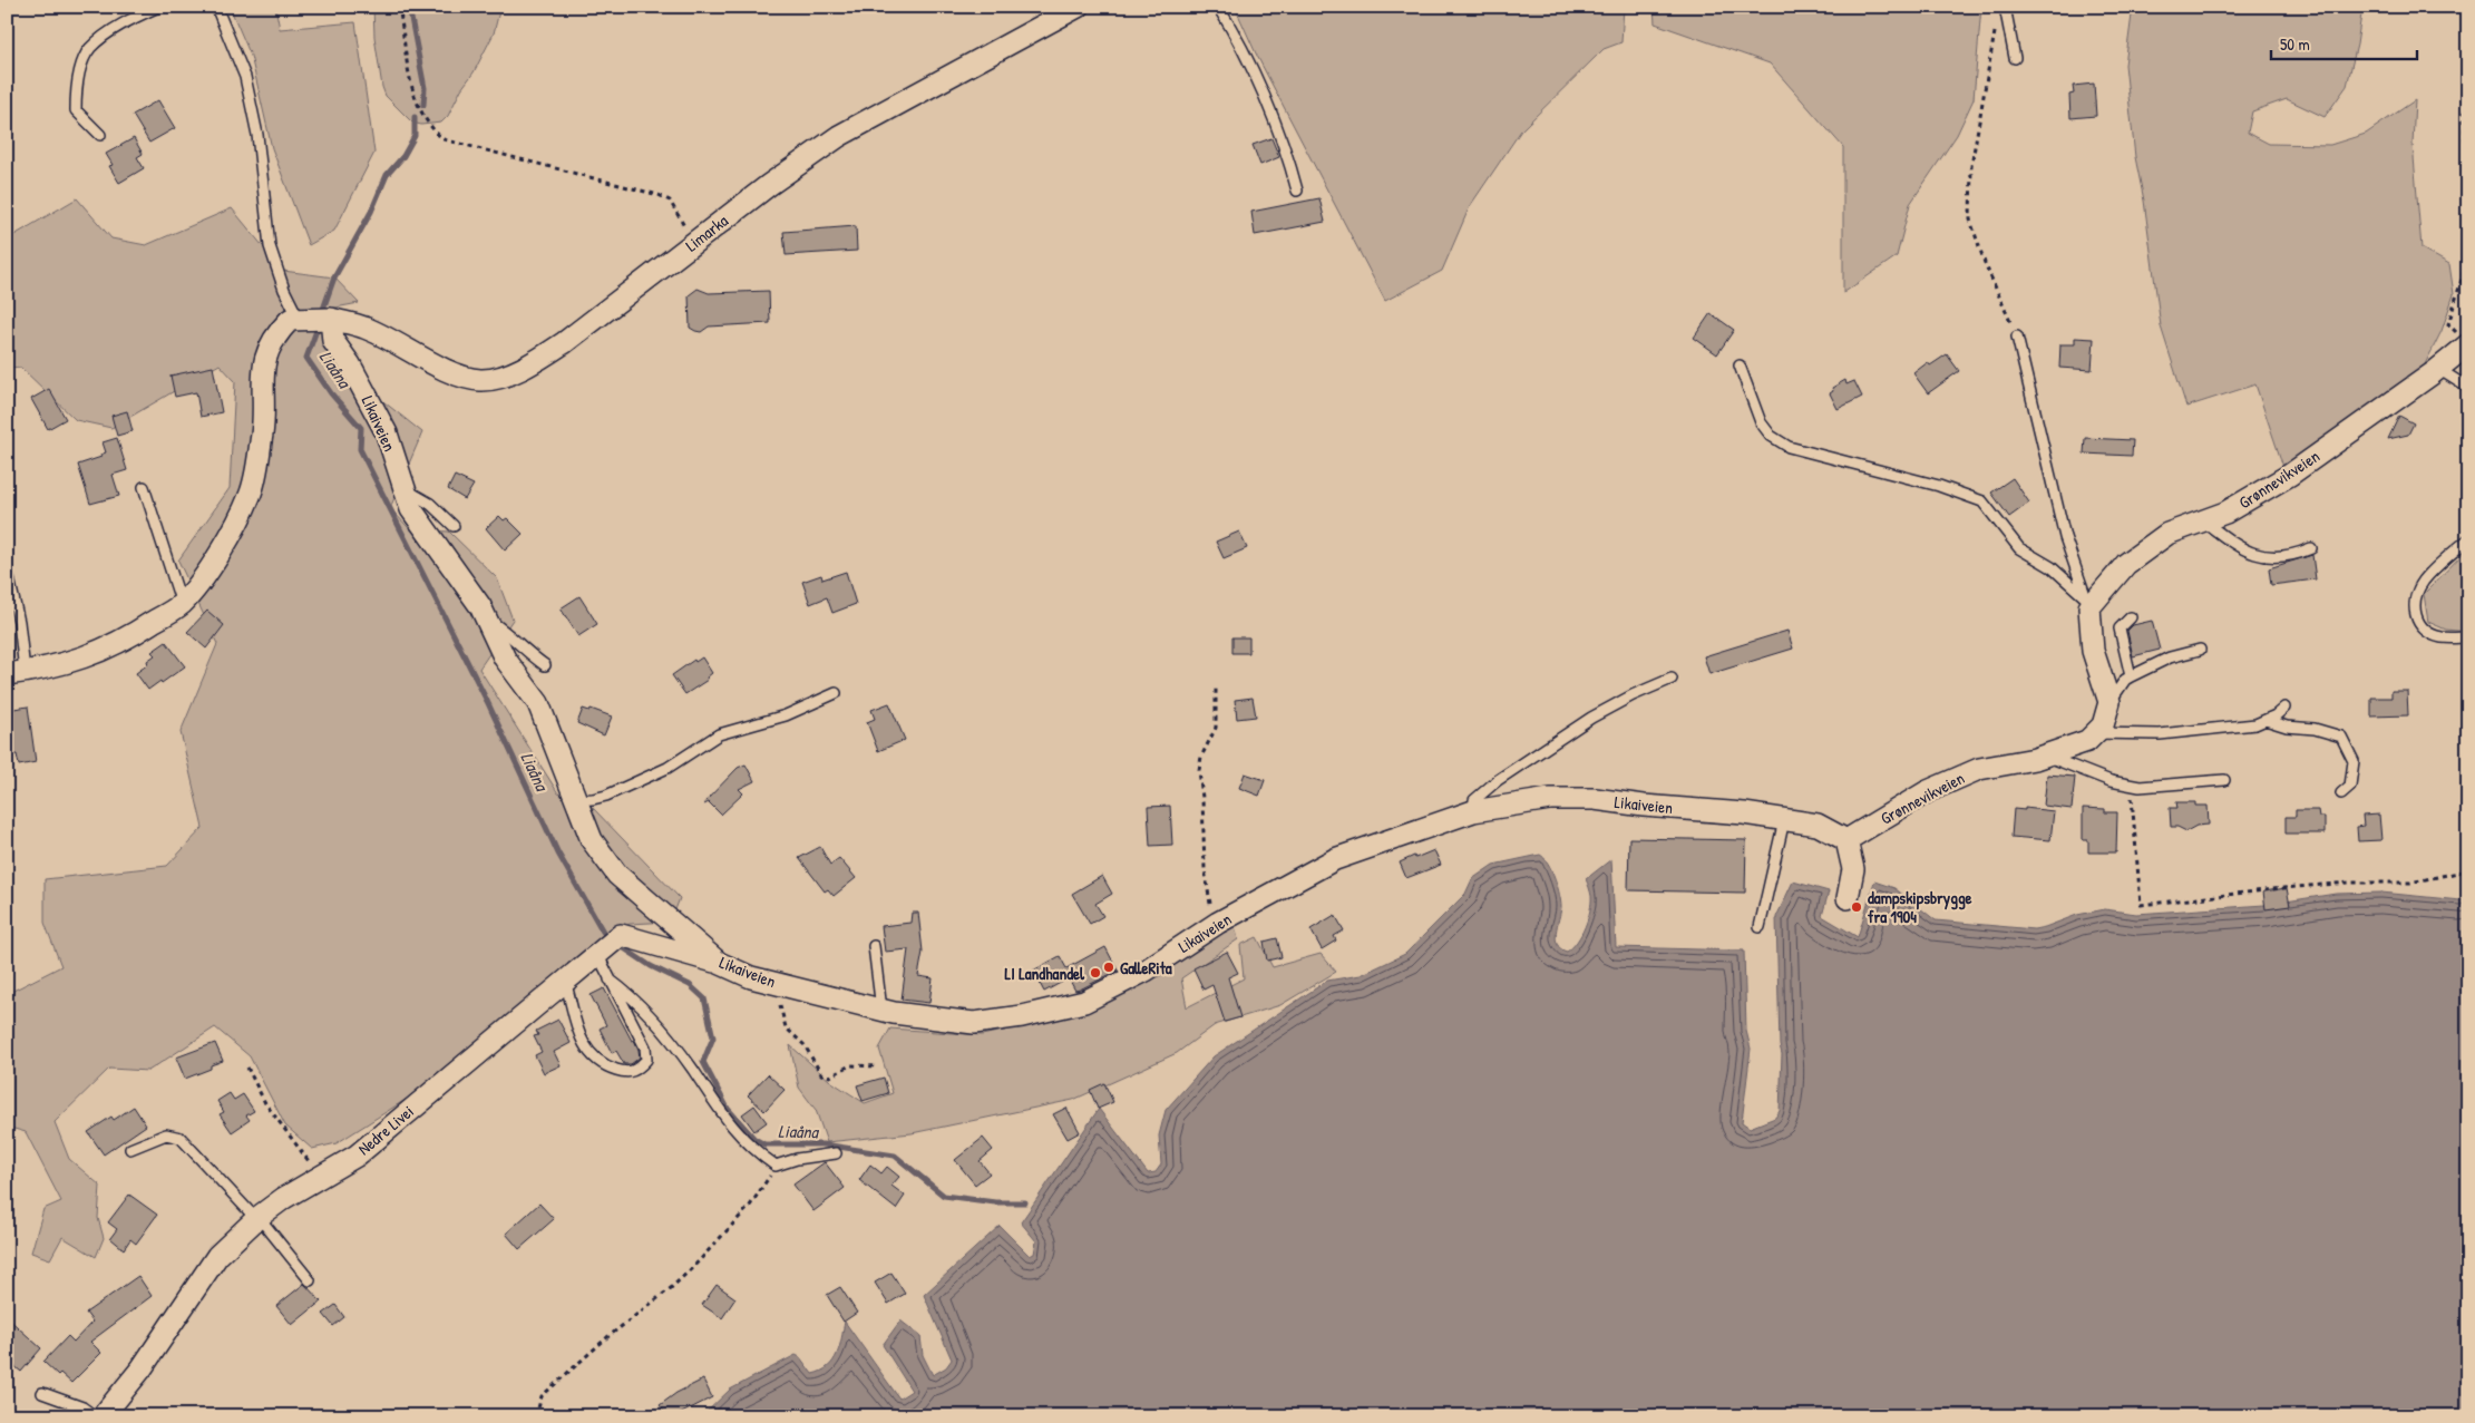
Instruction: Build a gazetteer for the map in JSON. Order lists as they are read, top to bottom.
{
  "streets": {
    "street": [
      "Limarka",
      "Likaiveien",
      "Grønnevikveien",
      "Nedre Livei"
    ]
  },
  "crossings": [
    ["Limarka", "Likaiveien"],
    ["Likaiveien", "Grønnevikveien"],
    ["Likaiveien", "Nedre Livei"]
  ],
  "water": ["Liaåna"],
  "places": ["dampskipsbrygge fra 1904", "GalleRita", "LI Landhandel"],
  "scale_bar": "50 m"
}
